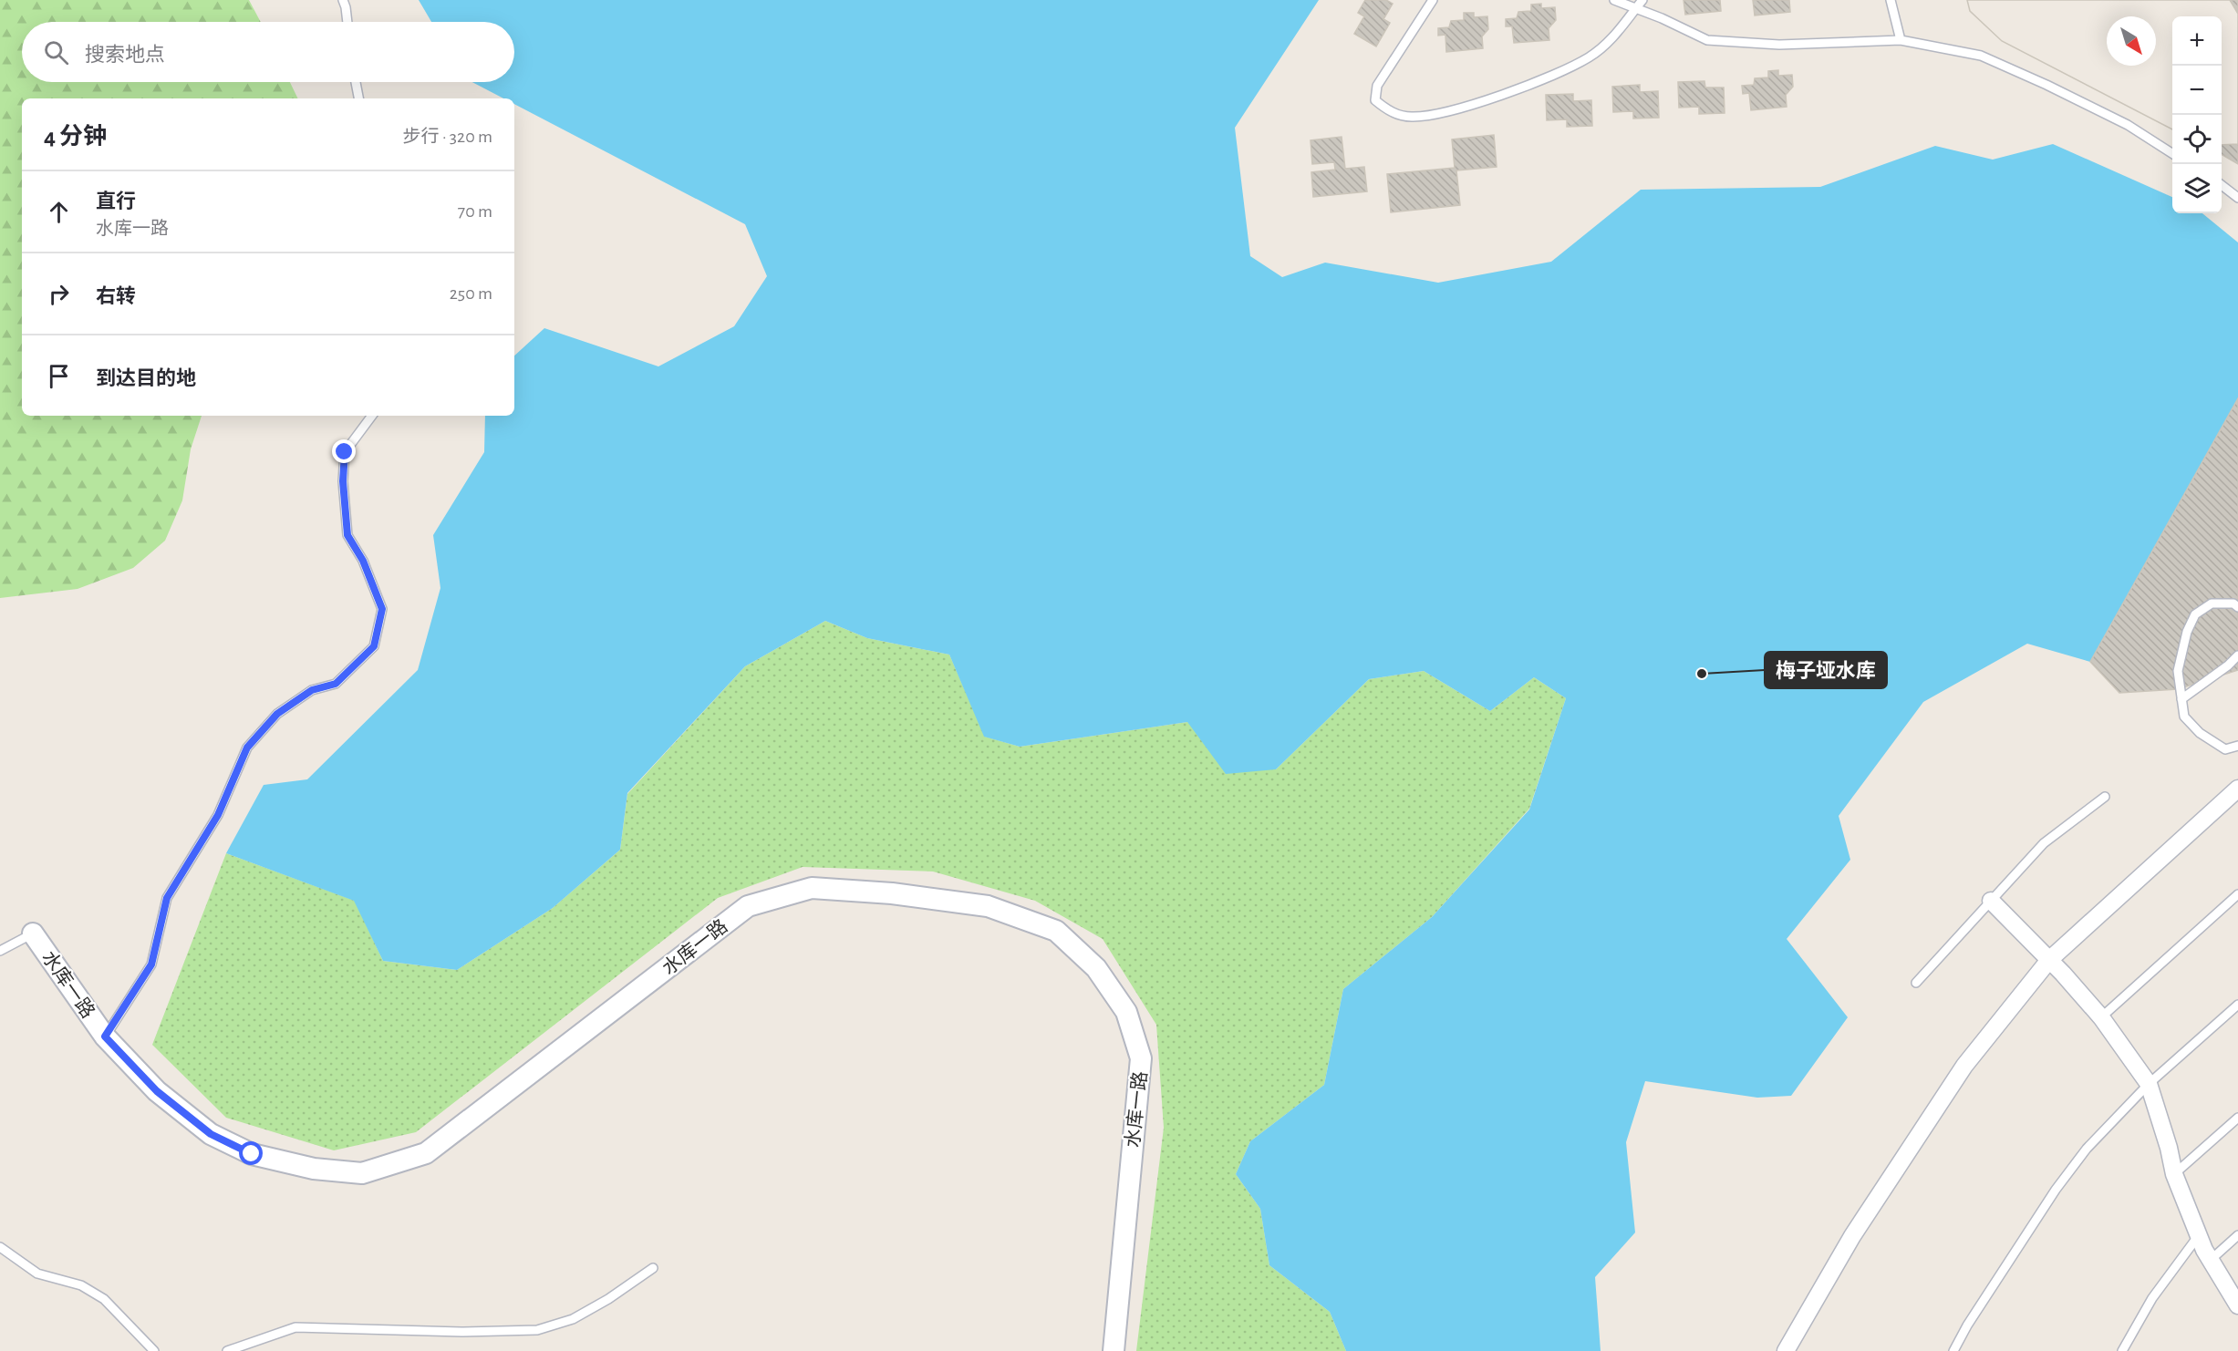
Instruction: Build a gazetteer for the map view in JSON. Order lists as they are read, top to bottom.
{
  "streets": {
    "street": ["水库一路"]
  },
  "places": ["梅子垭水库"],
  "north": "bottom right",
  "page": {
    "map_buttons": ["+", "−"],
    "search": "搜索地点",
    "heading": ["4 分钟", "步行 · 320 m"],
    "list": [
      ["直行", "水库一路", "70 m"],
      ["右转", "250 m"],
      "到达目的地"
    ]
  }
}
